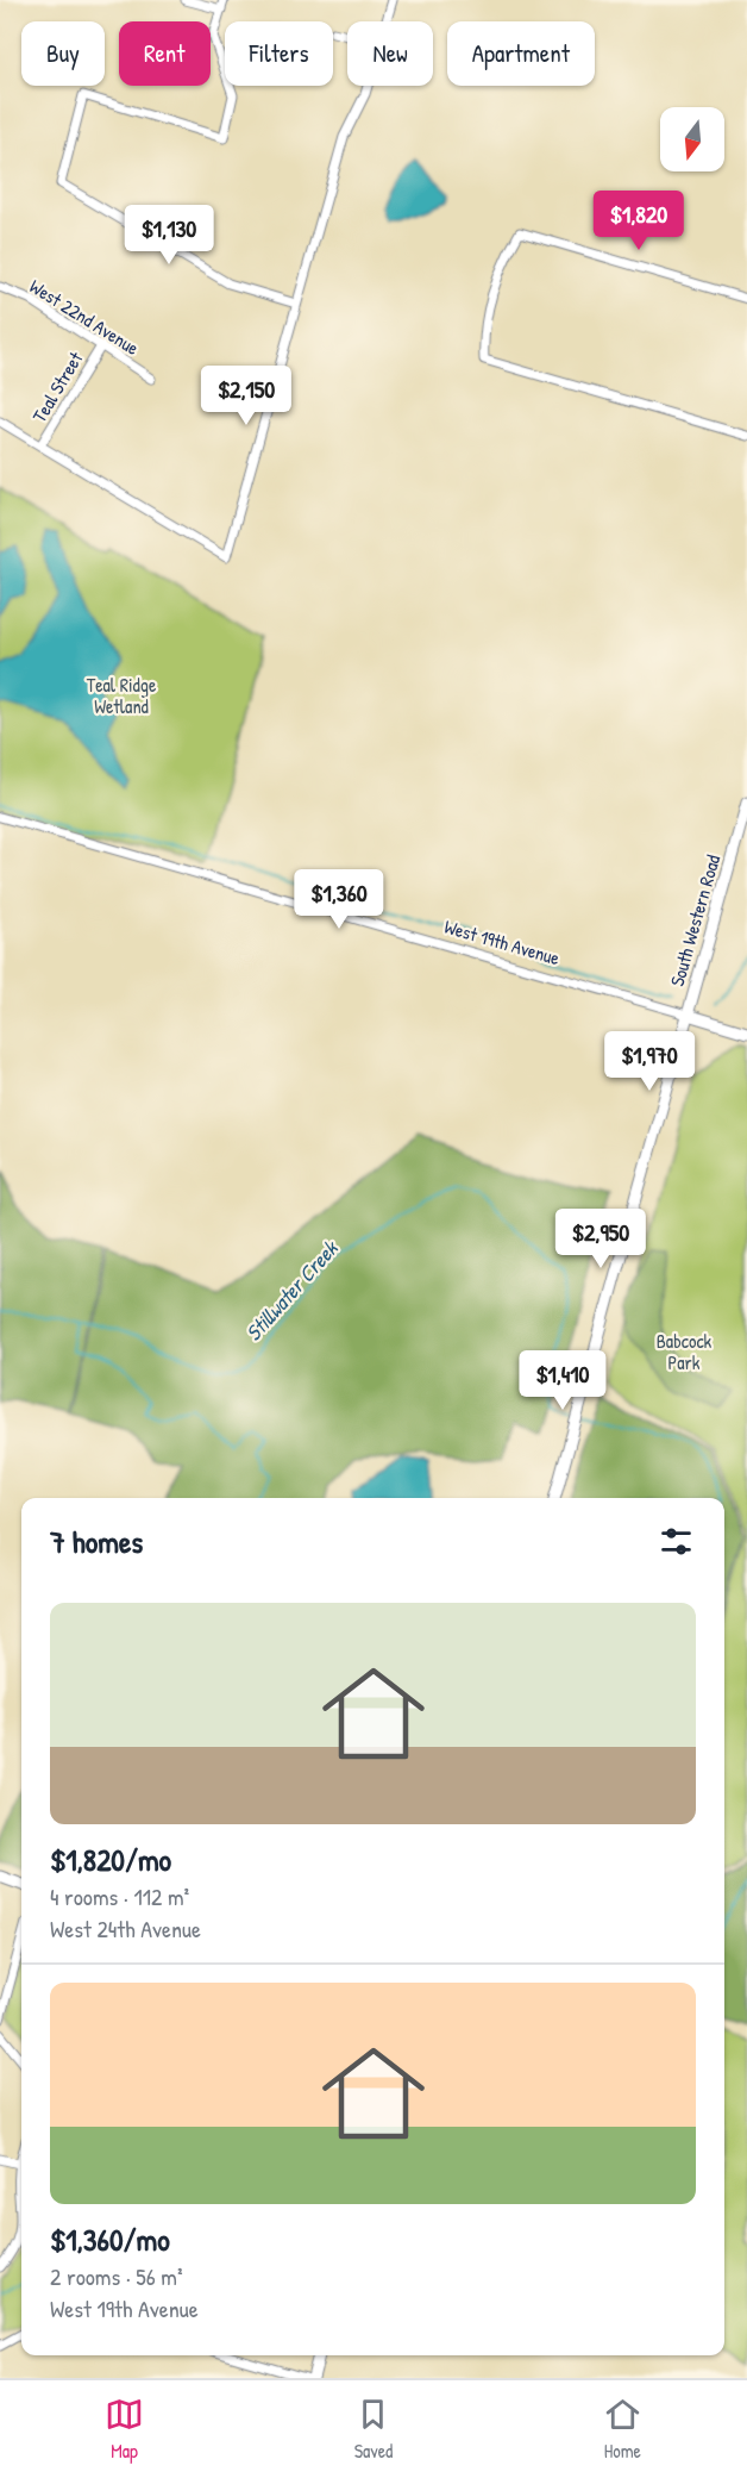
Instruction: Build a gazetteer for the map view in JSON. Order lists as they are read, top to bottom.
{
  "streets": {
    "main road": ["South Western Road", "West 19th Avenue"],
    "street": ["West 22nd Avenue", "Teal Street"]
  },
  "crossings": [
    ["West 22nd Avenue", "Teal Street"],
    ["South Western Road", "West 19th Avenue"]
  ],
  "water": ["Stillwater Creek"],
  "parks": ["Teal Ridge Wetland", "Babcock Park"],
  "north": "bottom",
  "page": {
    "chip": [
      "Buy",
      "Rent",
      "Filters",
      "New",
      "Apartment"
    ],
    "price": [
      "$1,820",
      "$1,130",
      "$2,150",
      "$1,360",
      "$1,970",
      "$2,950",
      "$1,410"
    ],
    "heading": "7 homes",
    "list": [
      {
        "name": "$1,820/mo",
        "note": "4 rooms · 112 m² · West 24th Avenue"
      },
      {
        "name": "$1,360/mo",
        "note": "2 rooms · 56 m² · West 19th Avenue"
      }
    ],
    "tabs": ["Map", "Saved", "Home"]
  }
}
